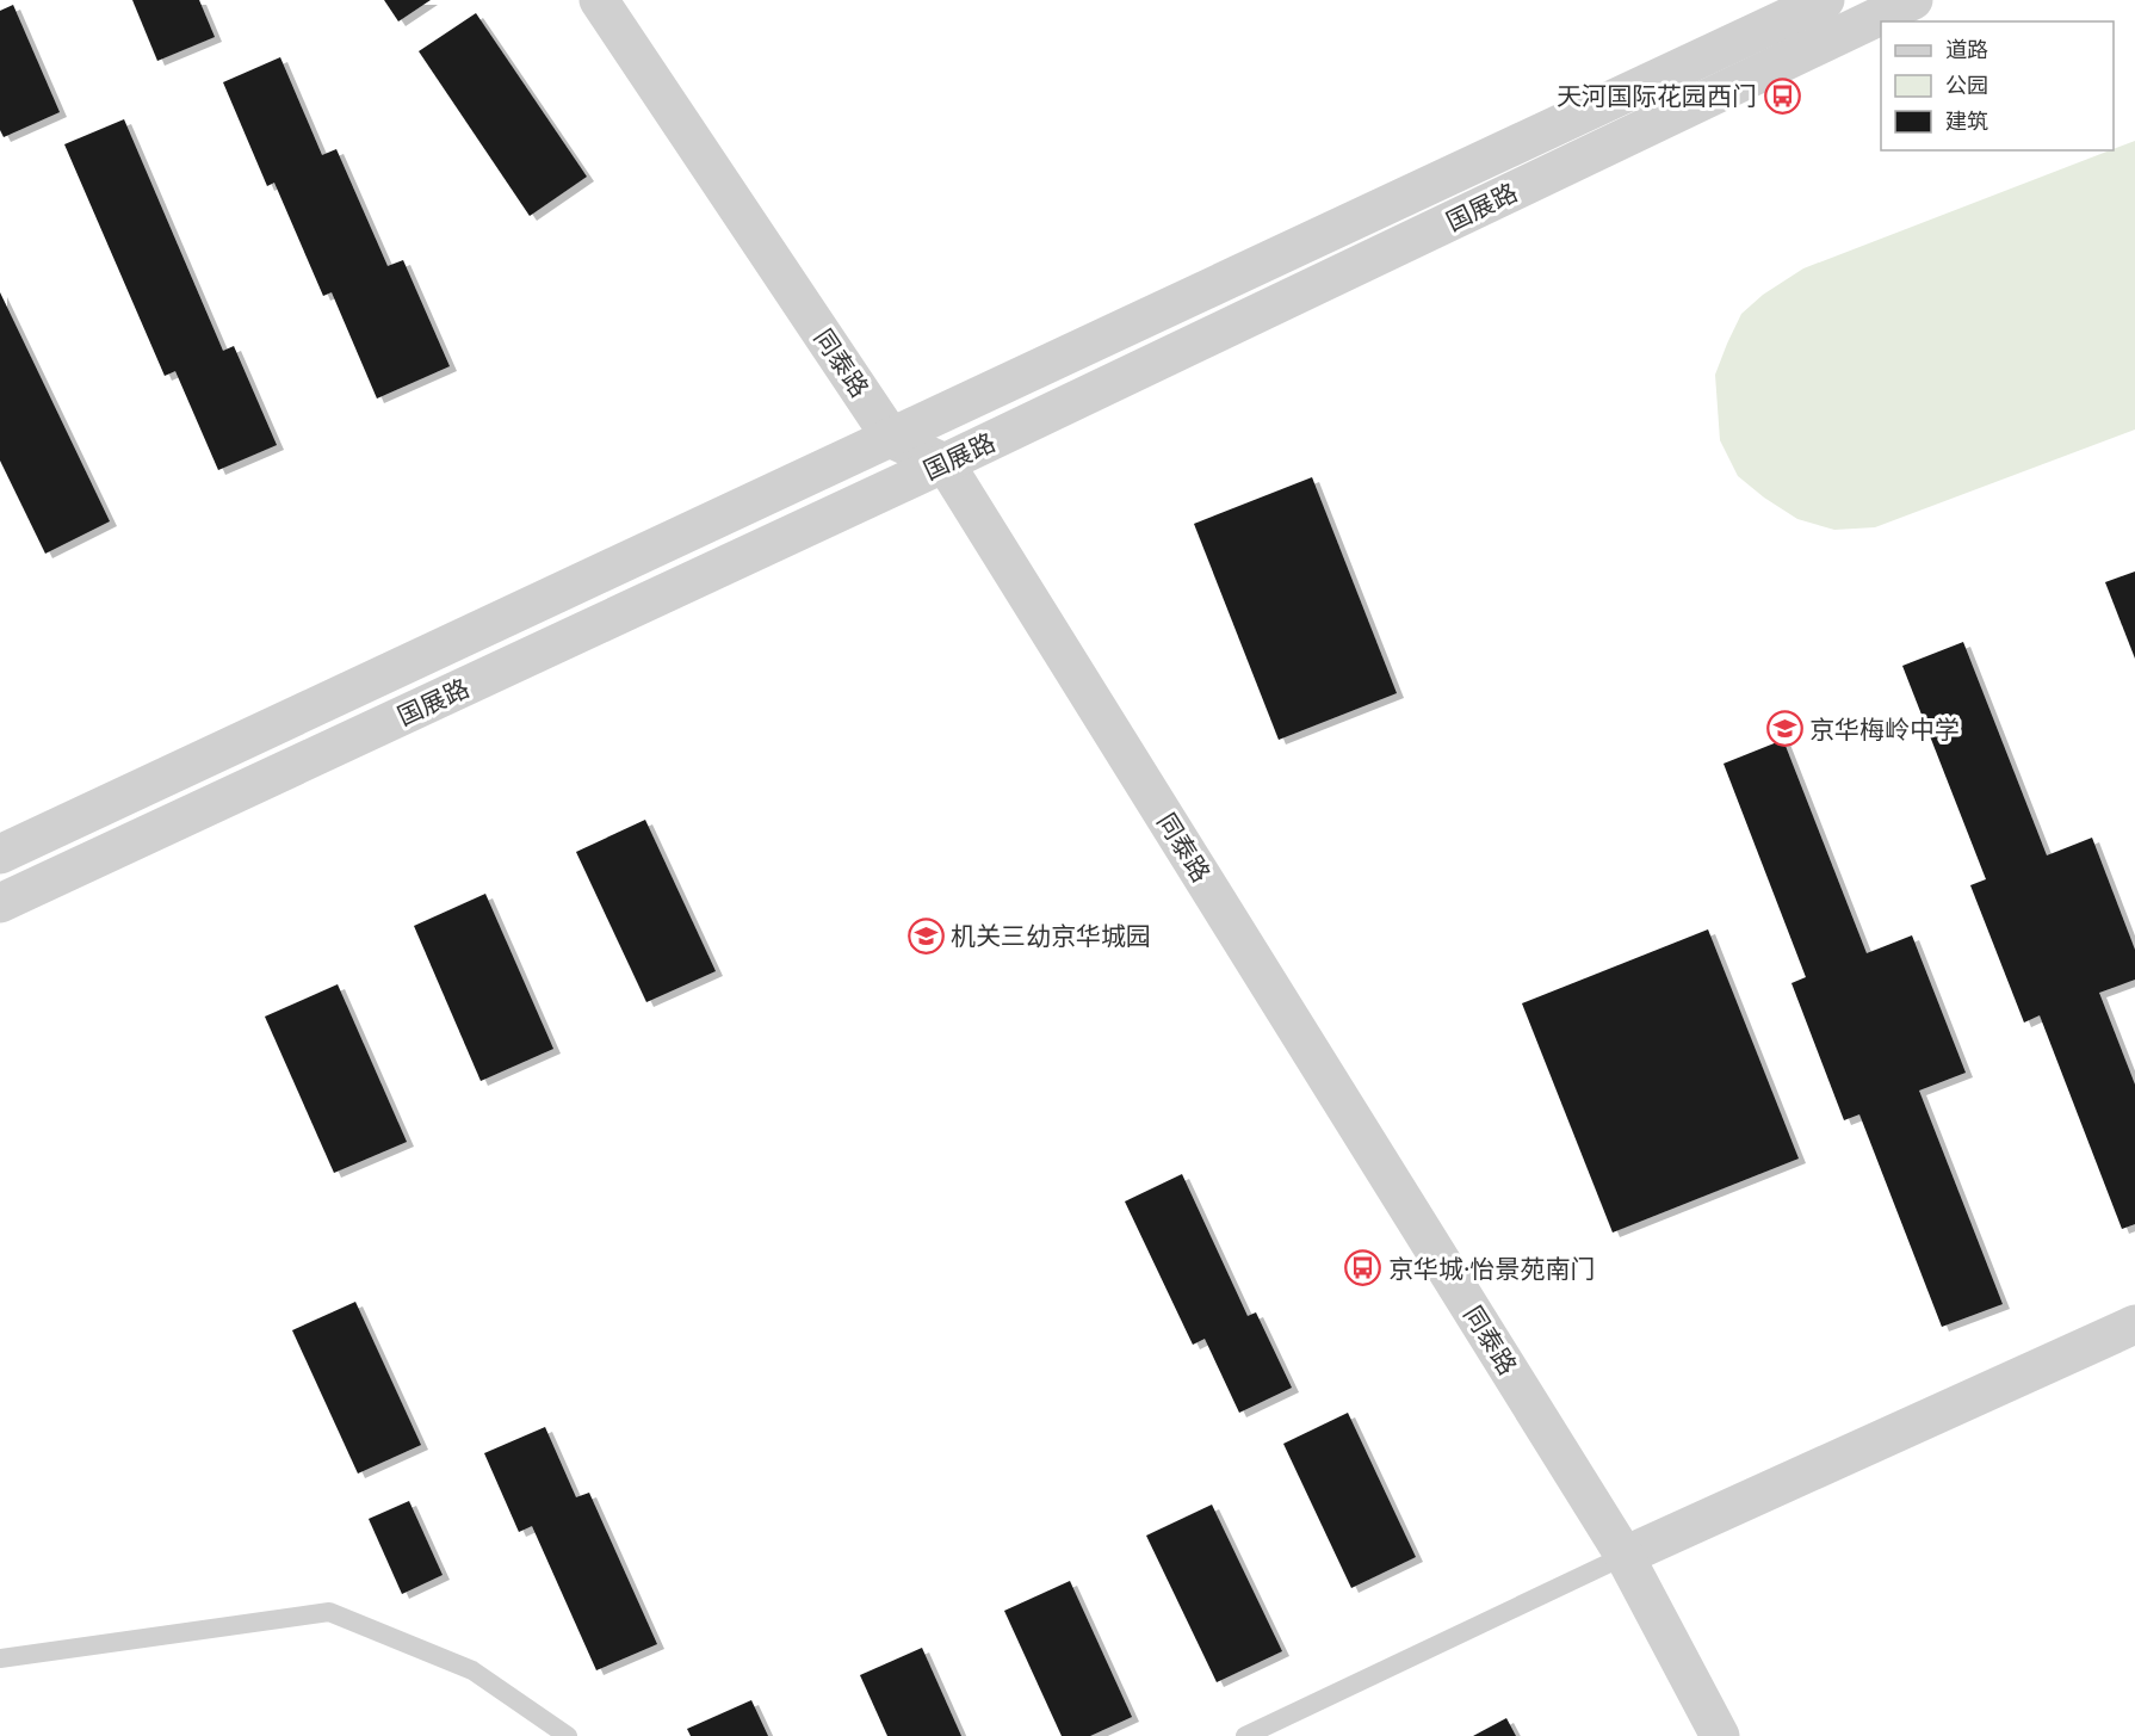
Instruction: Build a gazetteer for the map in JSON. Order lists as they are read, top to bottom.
{
  "streets": {
    "street": ["国展路", "同泰路"]
  },
  "crossings": [
    ["国展路", "同泰路"]
  ],
  "places": {
    "bus stop": ["天河国际花园西门", "京华城·怡景苑南门"],
    "school or university": ["京华梅岭中学", "机关三幼京华城园"]
  },
  "legend": ["道路", "公园", "建筑"]
}
